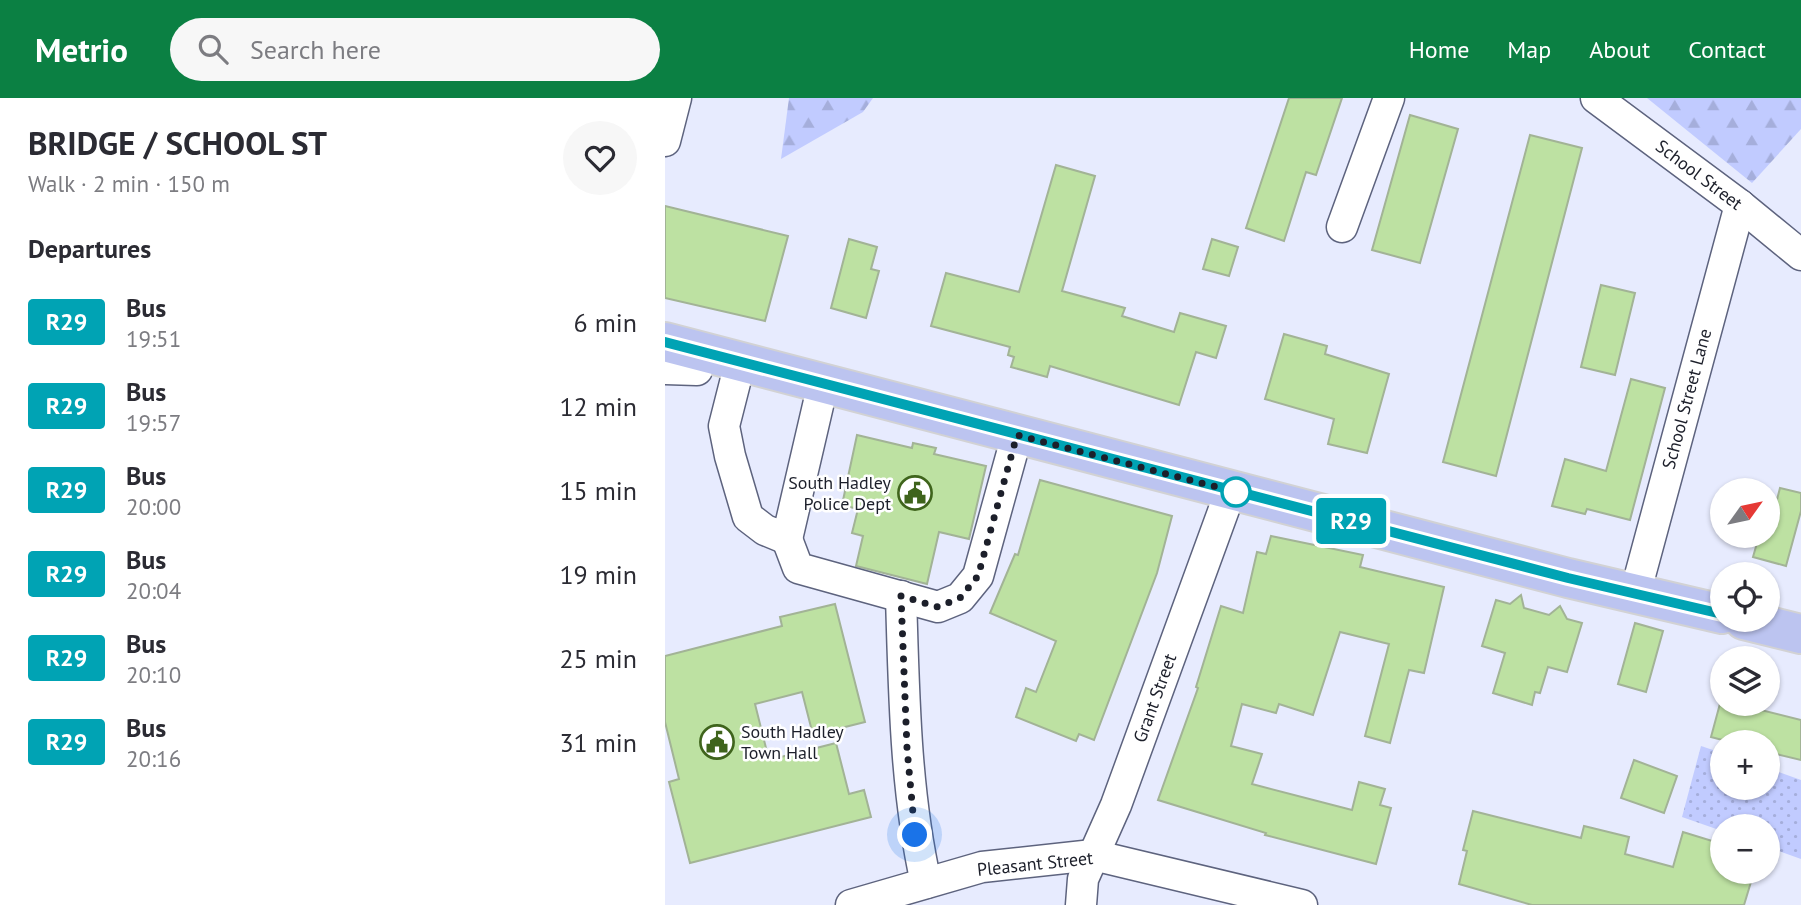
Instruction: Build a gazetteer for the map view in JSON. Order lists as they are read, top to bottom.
{
  "streets": {
    "street": [
      "School Street",
      "School Street Lane",
      "Grant Street",
      "Pleasant Street"
    ]
  },
  "crossings": [
    ["School Street", "School Street Lane"],
    ["Grant Street", "Pleasant Street"]
  ],
  "places": {
    "public building": ["South Hadley Police Dept", "South Hadley Town Hall"]
  },
  "lines": ["bus line R29"],
  "north": "top right",
  "page": {
    "header": "Metrio",
    "search": "Search here",
    "nav": [
      "Home",
      "Map",
      "About",
      "Contact"
    ],
    "heading": [
      ["BRIDGE / SCHOOL ST", "Walk · 2 min · 150 m"],
      "Departures"
    ],
    "on_map": "R29",
    "list": [
      {
        "mark": "R29",
        "name": "Bus",
        "note": "19:51",
        "value": "6 min"
      },
      {
        "mark": "R29",
        "name": "Bus",
        "note": "19:57",
        "value": "12 min"
      },
      {
        "mark": "R29",
        "name": "Bus",
        "note": "20:00",
        "value": "15 min"
      },
      {
        "mark": "R29",
        "name": "Bus",
        "note": "20:04",
        "value": "19 min"
      },
      {
        "mark": "R29",
        "name": "Bus",
        "note": "20:10",
        "value": "25 min"
      },
      {
        "mark": "R29",
        "name": "Bus",
        "note": "20:16",
        "value": "31 min"
      }
    ],
    "map_buttons": ["+", "−"]
  }
}
